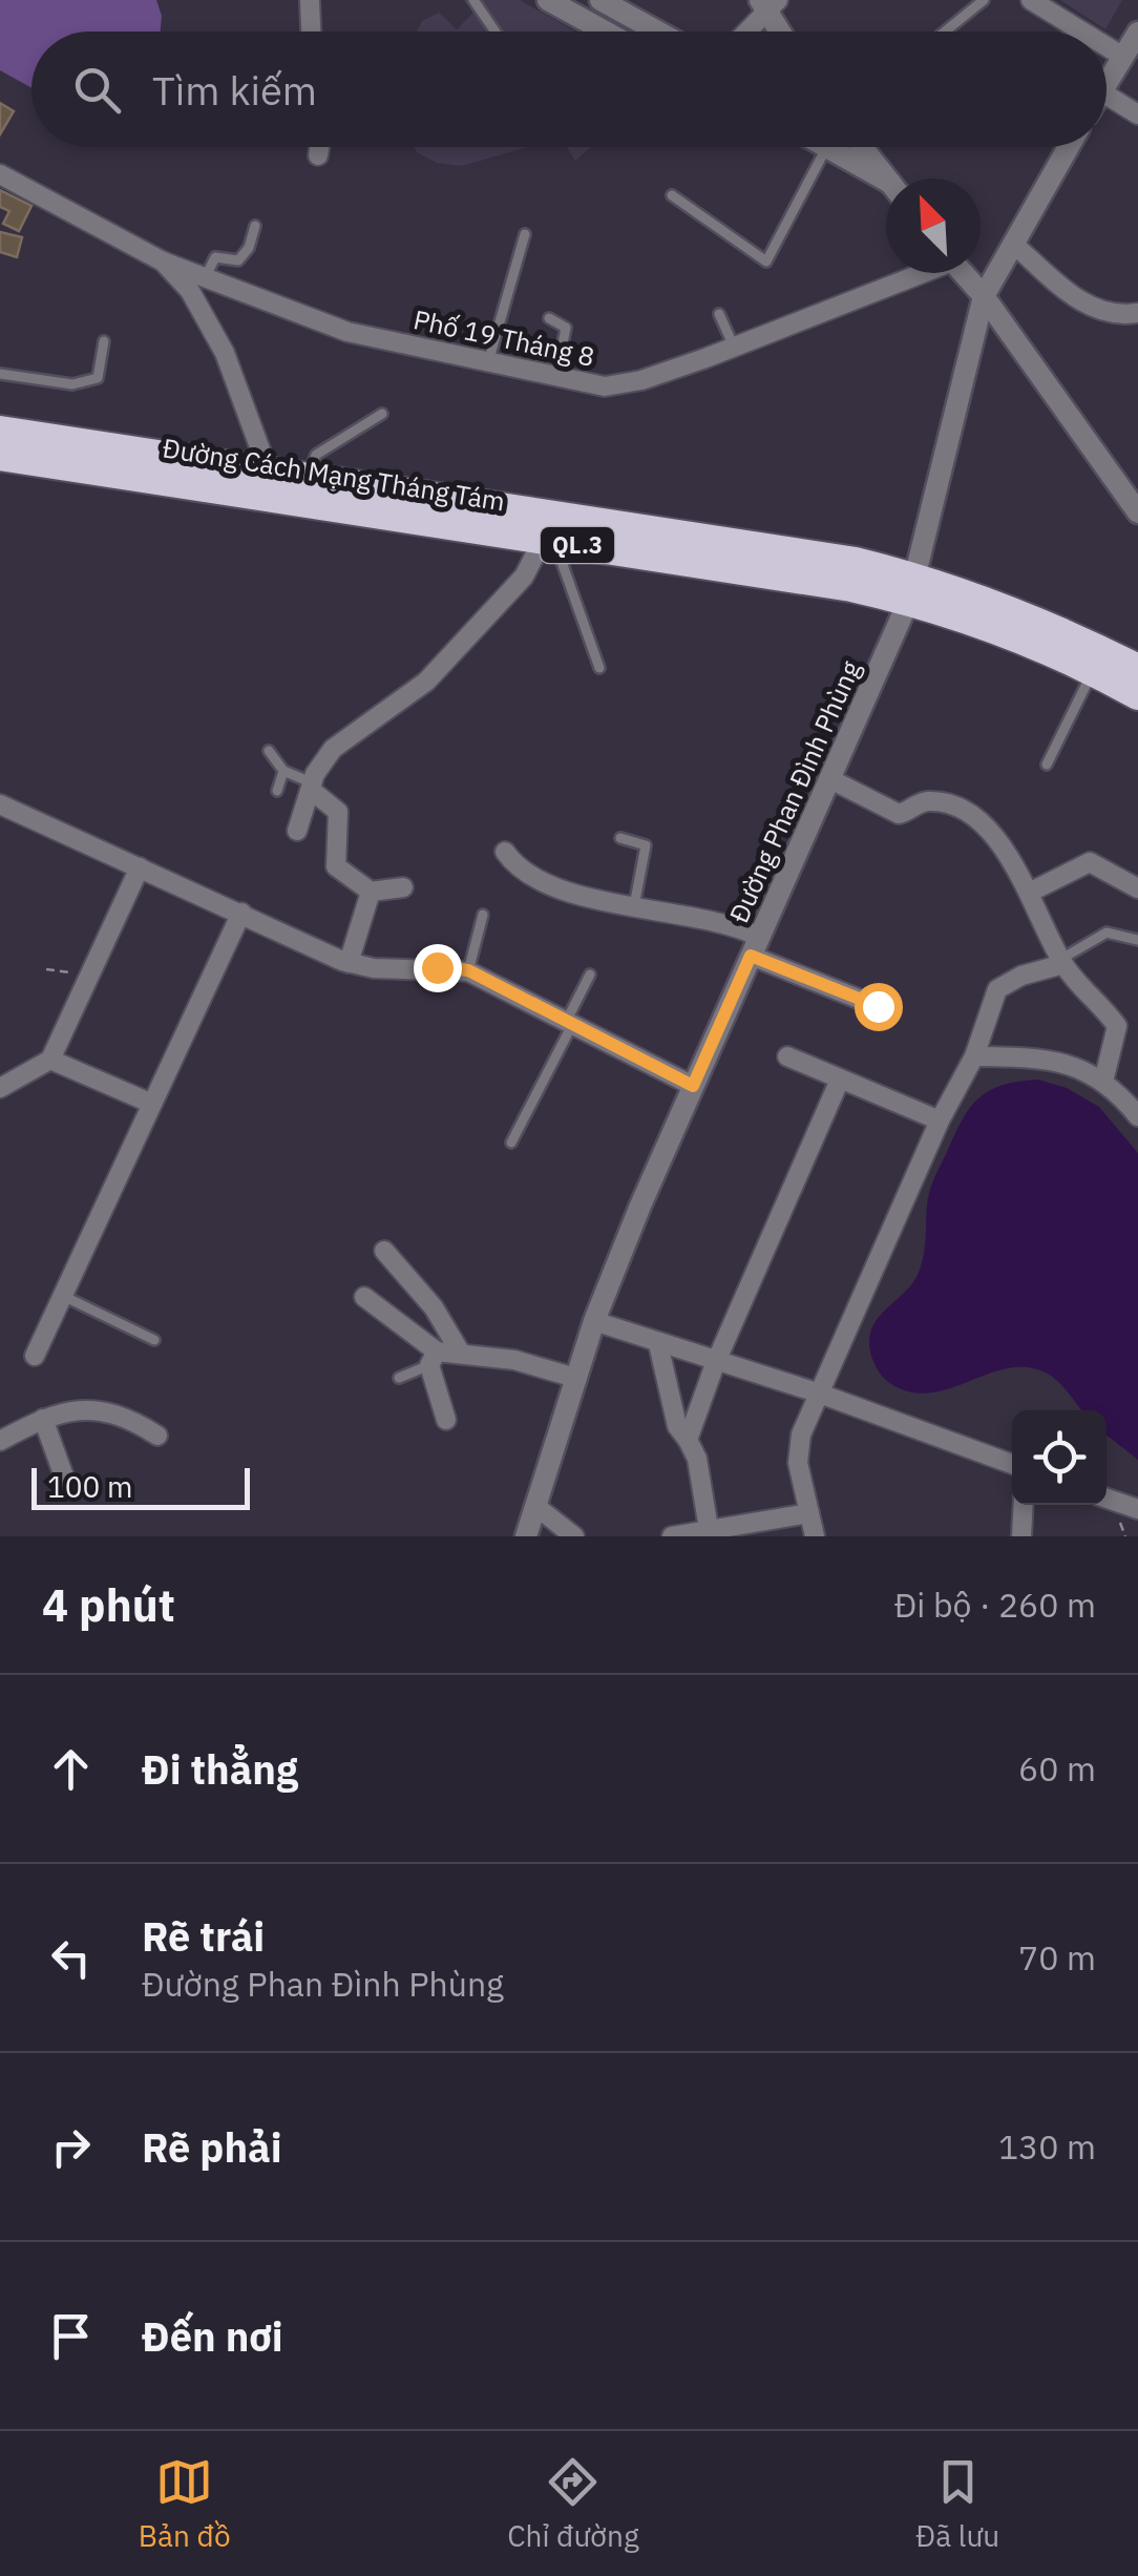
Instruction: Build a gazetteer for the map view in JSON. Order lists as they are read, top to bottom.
{
  "streets": {
    "highway": ["Đường Cách Mạng Tháng Tám", "QL.3"],
    "street": ["Phố 19 Tháng 8", "Đường Phan Đình Phùng"]
  },
  "crossings": [
    ["Đường Cách Mạng Tháng Tám", "Đường Phan Đình Phùng"]
  ],
  "scale_bar": "100 m",
  "north": "top left",
  "page": {
    "search": "Tìm kiếm",
    "scale": "100 m",
    "heading": ["4 phút", "Đi bộ · 260 m"],
    "list": [
      ["Đi thẳng", "60 m"],
      ["Rẽ trái", "Đường Phan Đình Phùng", "70 m"],
      ["Rẽ phải", "130 m"],
      "Đến nơi"
    ],
    "nav": ["Bản đồ", "Chỉ đường", "Đã lưu"]
  }
}
